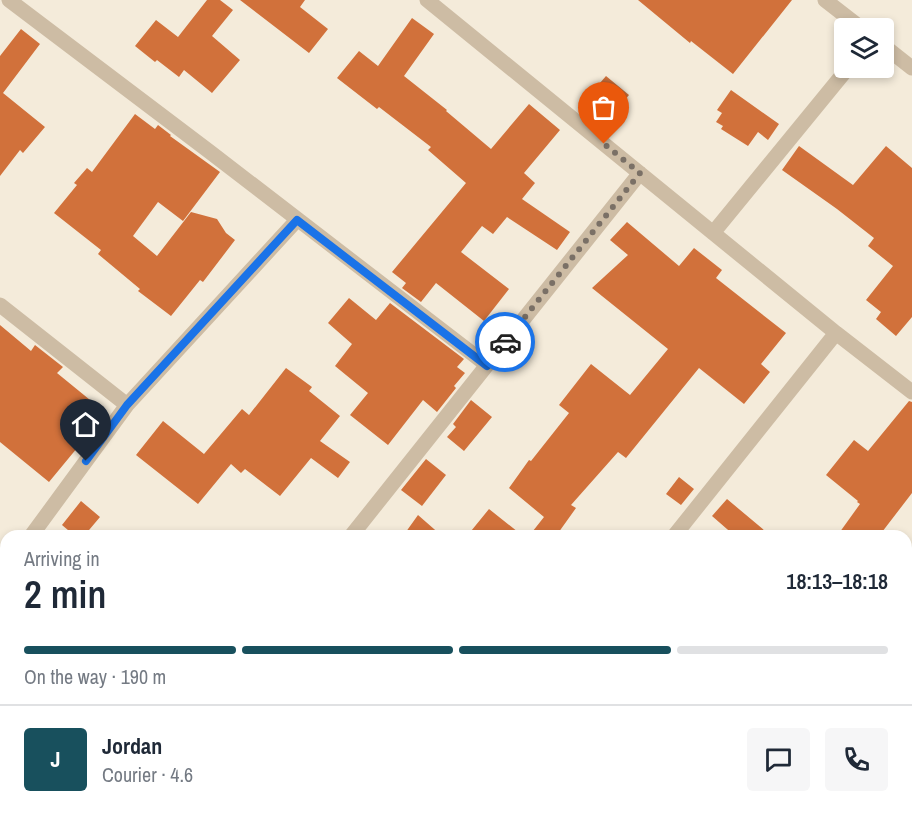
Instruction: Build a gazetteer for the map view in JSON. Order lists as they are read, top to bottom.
{
  "page": {
    "heading": ["2 min", "Arriving in", "18:13–18:18"],
    "panel": ["Jordan", "Courier · 4.6"],
    "bar": "On the way · 190 m",
    "round": "J"
  }
}
